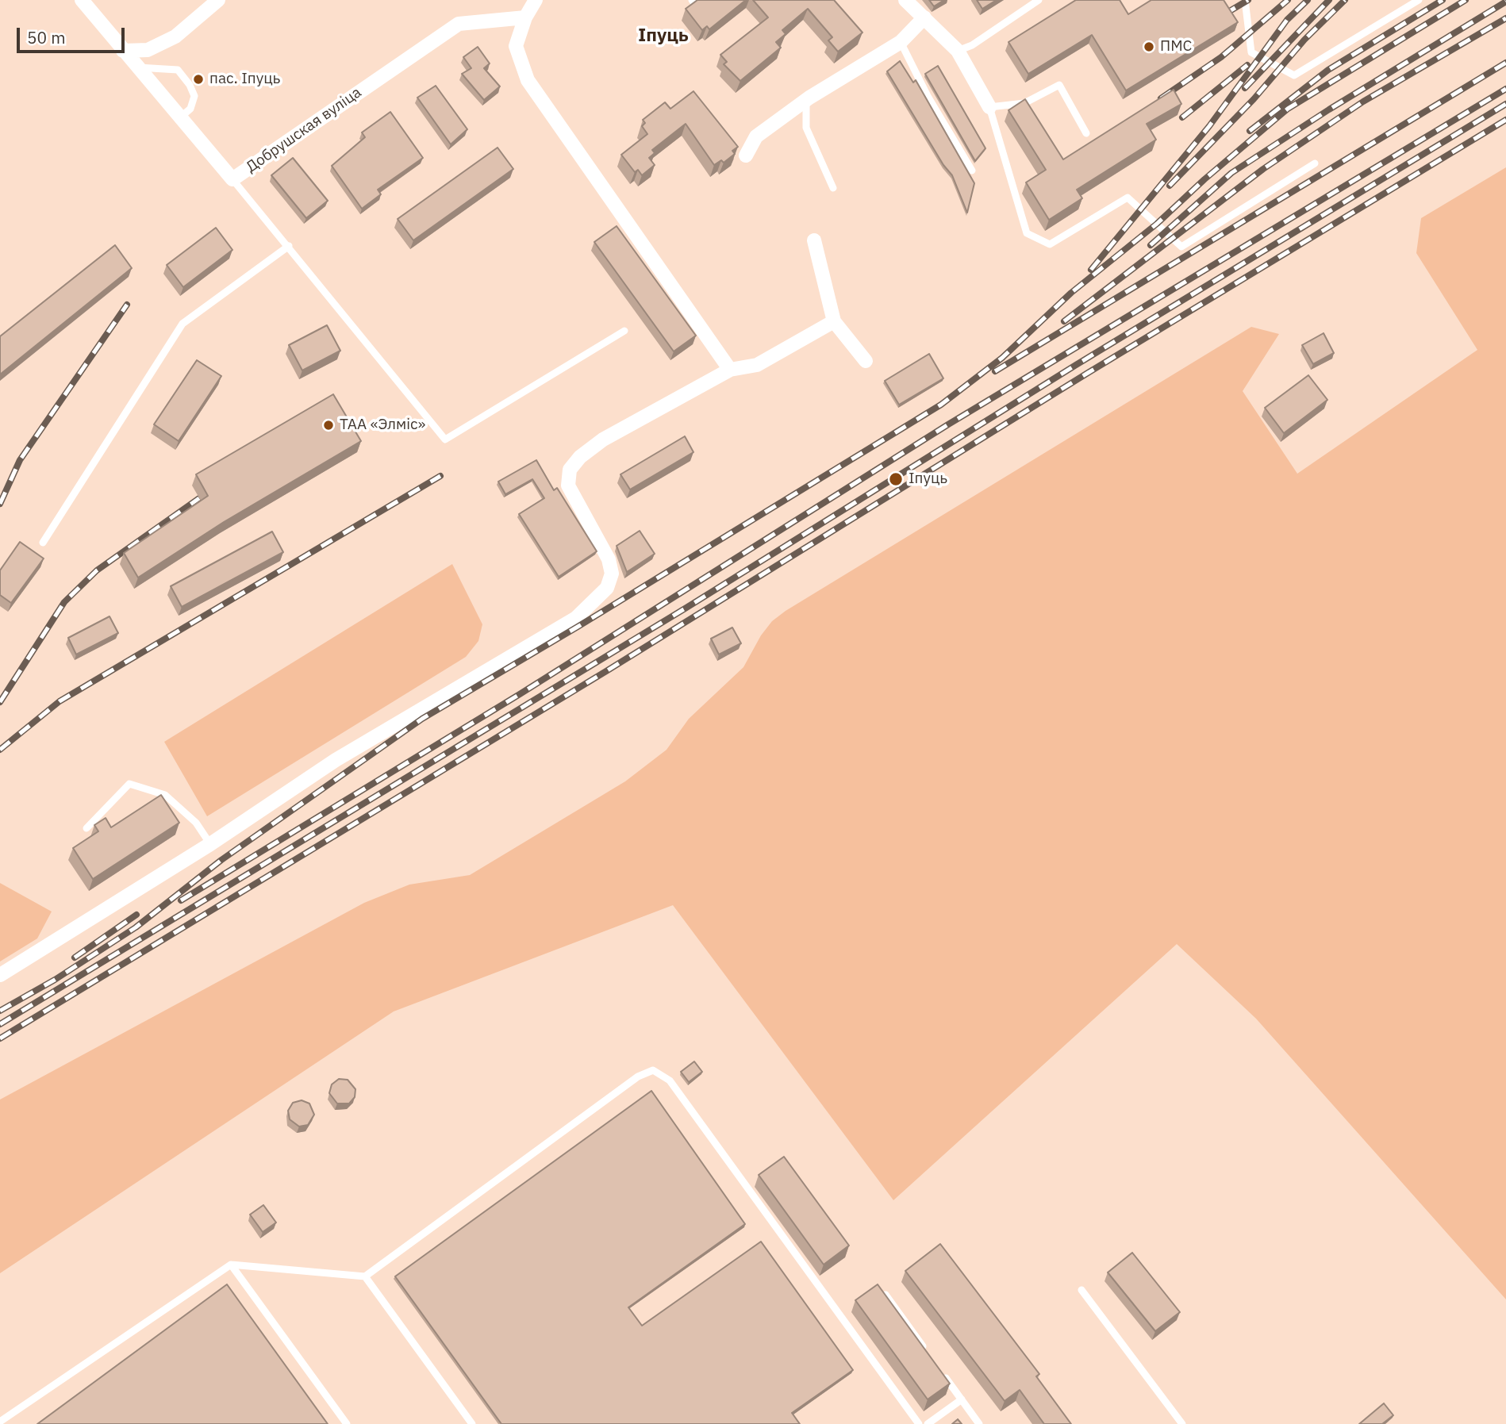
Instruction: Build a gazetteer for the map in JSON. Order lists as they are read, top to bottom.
{
  "streets": {
    "street": ["Добрушская вуліца"]
  },
  "districts": ["Іпуць"],
  "places": [
    "ПМС",
    "пас. Іпуць",
    "ТАА «Элміс»",
    "Іпуць"
  ],
  "scale_bar": "50 m"
}
